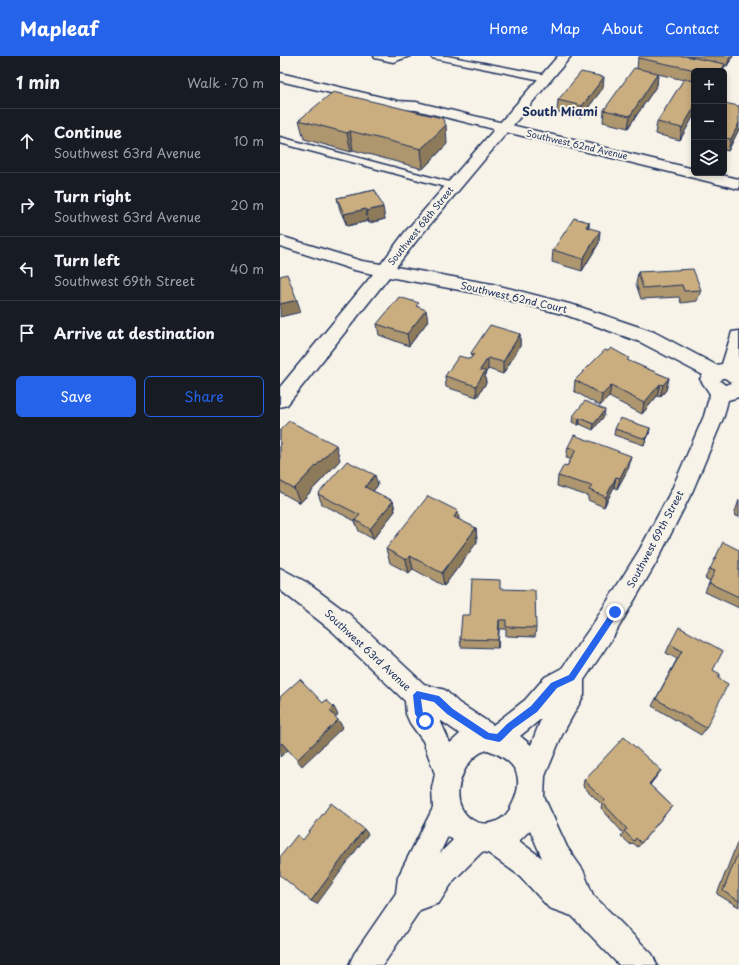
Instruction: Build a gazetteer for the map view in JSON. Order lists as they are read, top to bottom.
{
  "streets": {
    "street": [
      "Southwest 62nd Avenue",
      "Southwest 68th Street",
      "Southwest 62nd Court",
      "Southwest 69th Street",
      "Southwest 63rd Avenue"
    ]
  },
  "crossings": [
    ["Southwest 62nd Avenue", "Southwest 68th Street"],
    ["Southwest 68th Street", "Southwest 62nd Court"],
    ["Southwest 62nd Court", "Southwest 69th Street"],
    ["Southwest 69th Street", "Southwest 63rd Avenue"]
  ],
  "districts": ["South Miami"],
  "page": {
    "header": "Mapleaf",
    "nav": [
      "Home",
      "Map",
      "About",
      "Contact"
    ],
    "heading": ["1 min", "Walk · 70 m"],
    "map_buttons": ["+", "−"],
    "list": [
      ["Continue", "Southwest 63rd Avenue", "10 m"],
      ["Turn right", "Southwest 63rd Avenue", "20 m"],
      ["Turn left", "Southwest 69th Street", "40 m"],
      "Arrive at destination"
    ],
    "buttons": ["Save", "Share"]
  }
}
